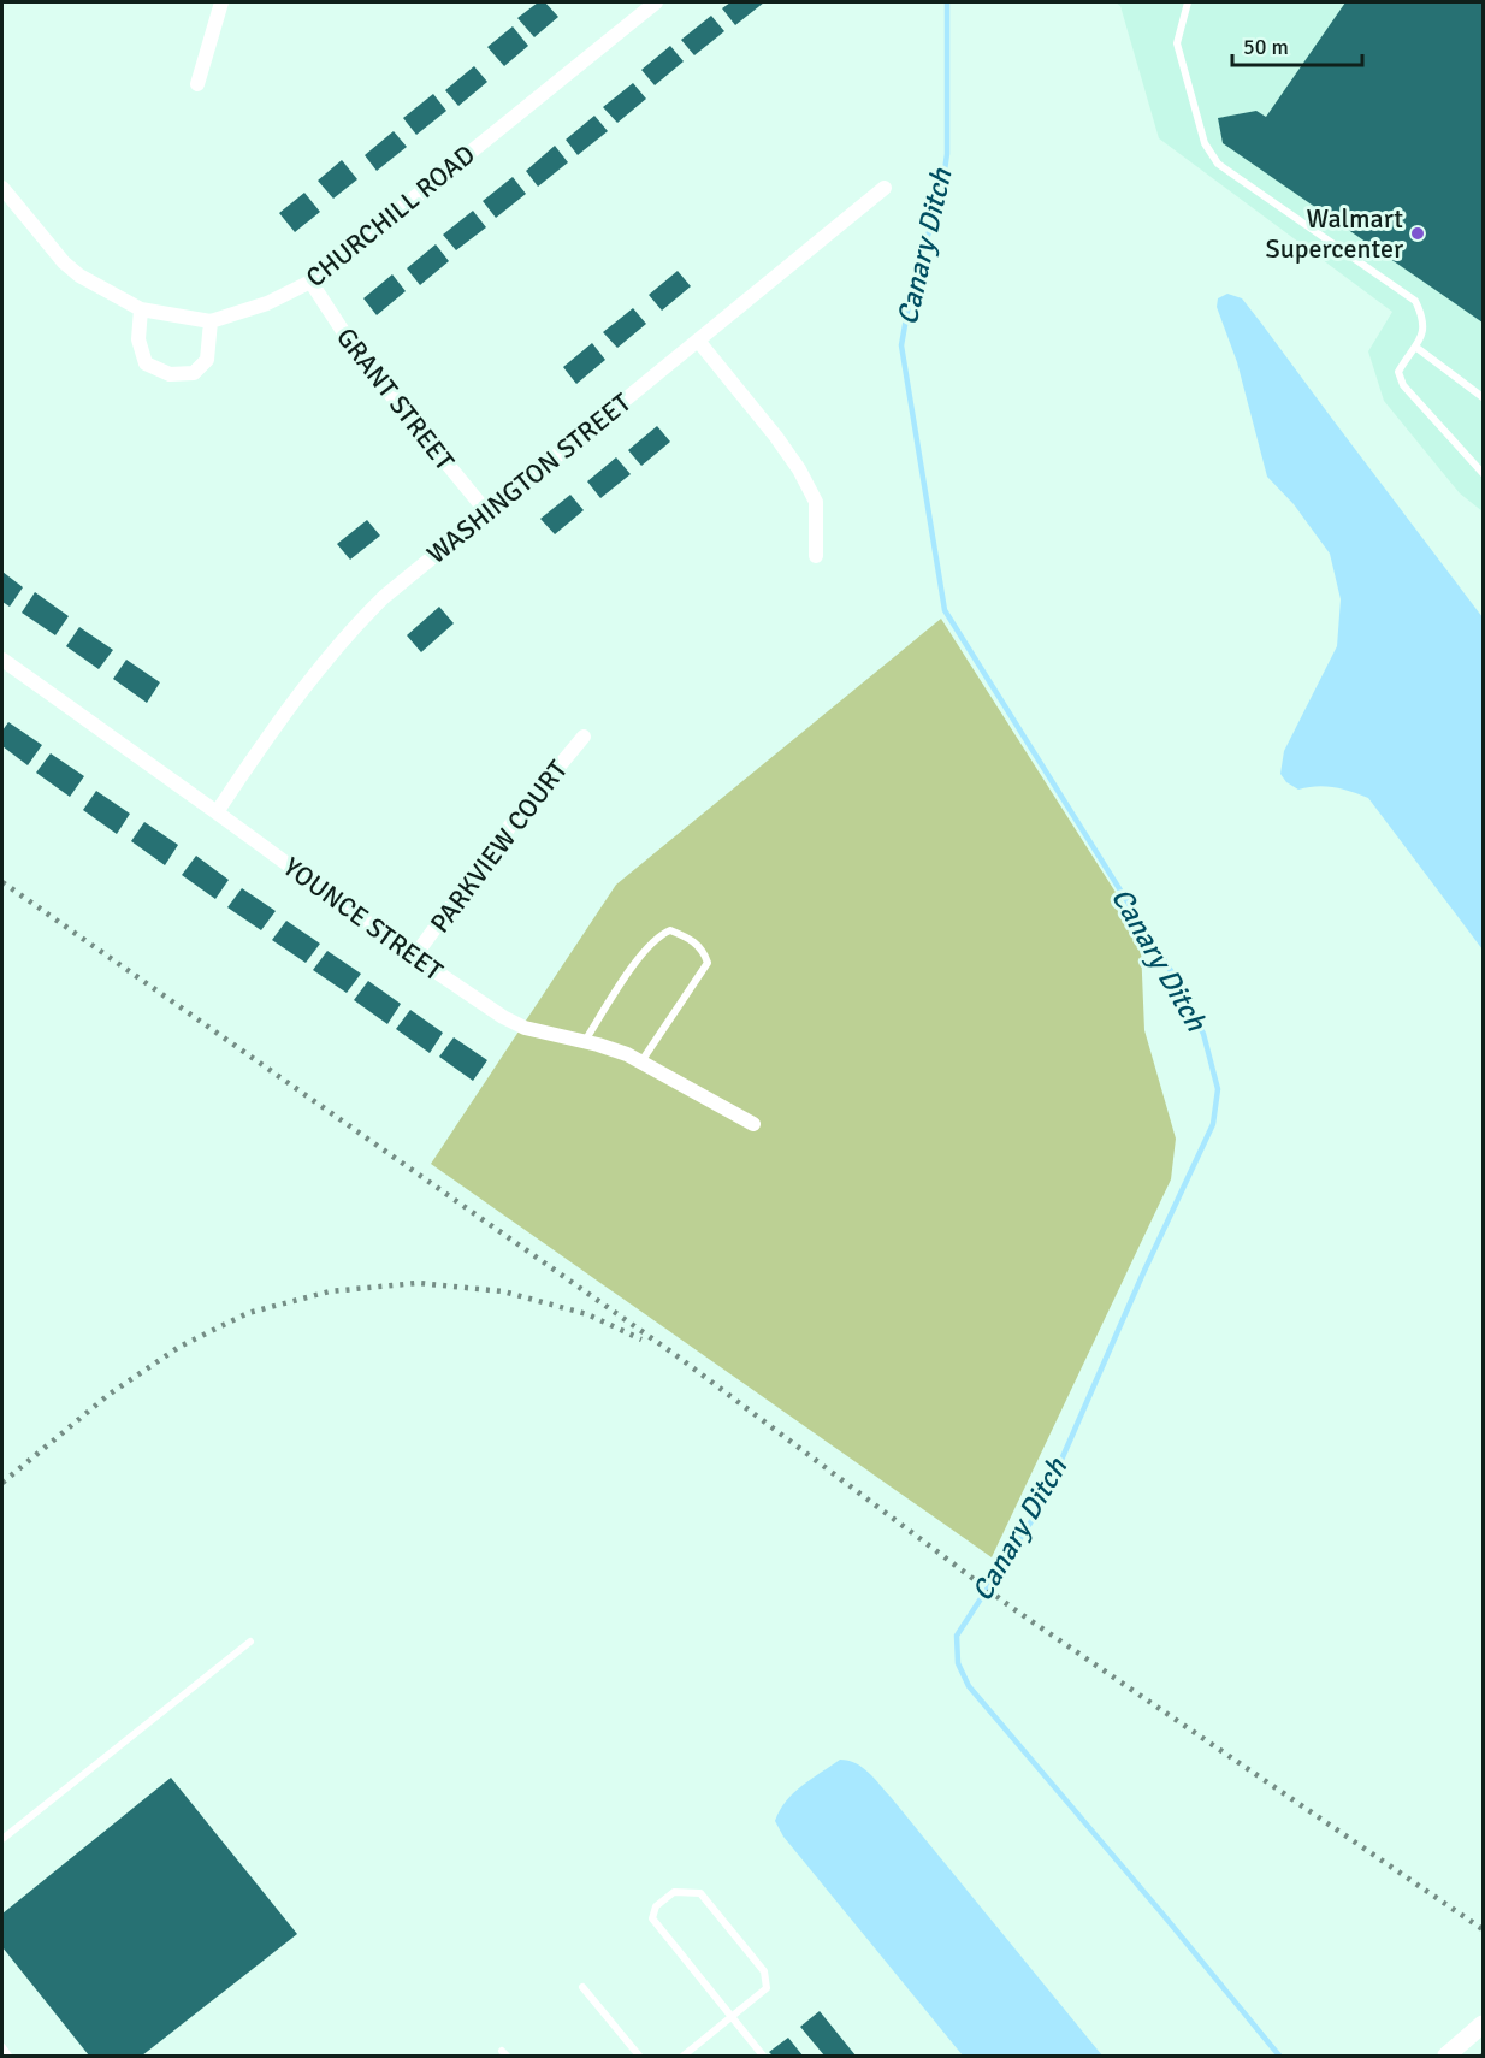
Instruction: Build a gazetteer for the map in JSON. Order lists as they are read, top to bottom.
{
  "streets": {
    "street": [
      "CHURCHILL ROAD",
      "GRANT STREET",
      "WASHINGTON STREET",
      "PARKVIEW COURT",
      "YOUNCE STREET"
    ]
  },
  "crossings": [
    ["CHURCHILL ROAD", "GRANT STREET"],
    ["GRANT STREET", "WASHINGTON STREET"],
    ["WASHINGTON STREET", "YOUNCE STREET"],
    ["PARKVIEW COURT", "YOUNCE STREET"]
  ],
  "water": ["Canary Ditch"],
  "places": ["Walmart Supercenter"],
  "scale_bar": "50 m"
}
